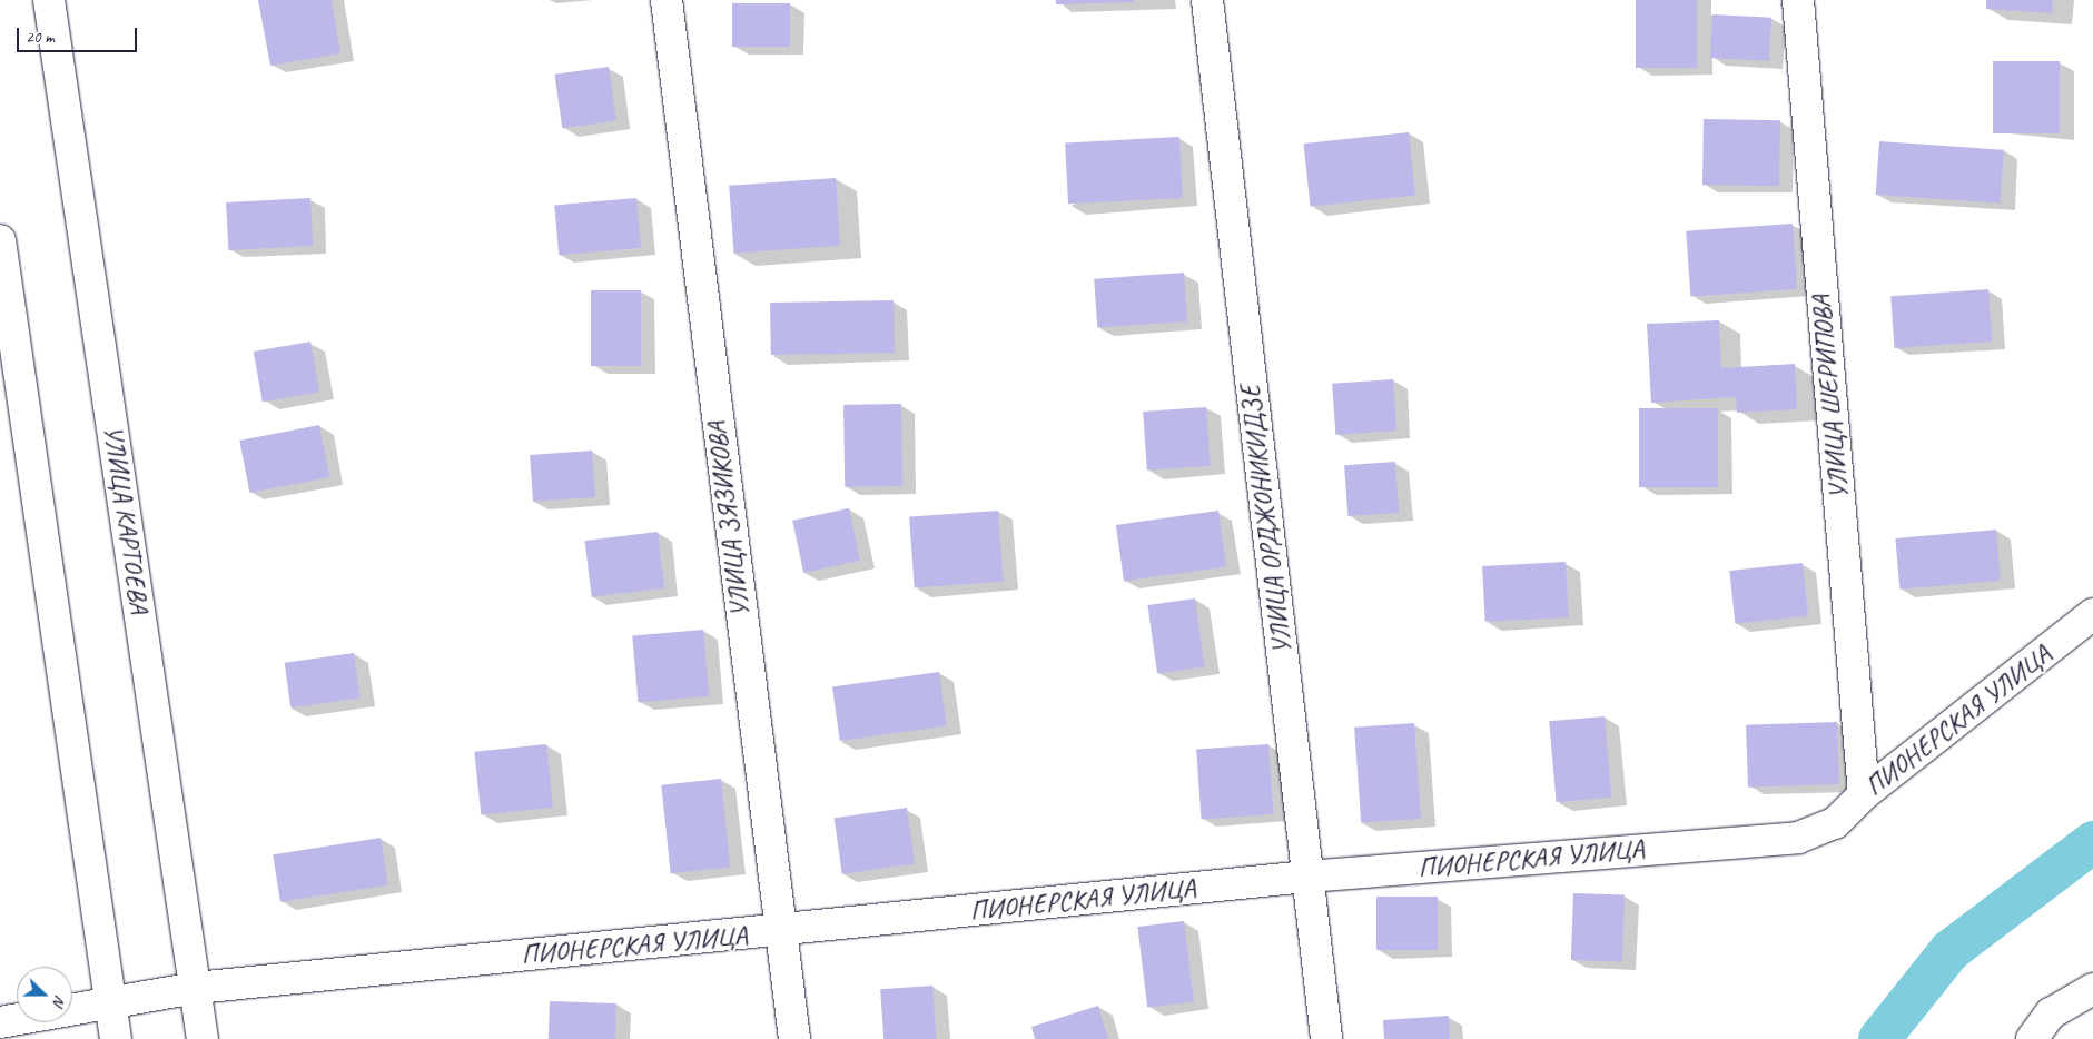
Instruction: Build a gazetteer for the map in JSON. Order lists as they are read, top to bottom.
{
  "streets": {
    "street": [
      "УЛИЦА ШЕРИПОВА",
      "УЛИЦА КАРТОЕВА",
      "УЛИЦА ЗЯЗИКОВА",
      "УЛИЦА ОРДЖОНИКИДЗЕ",
      "ПИОНЕРСКАЯ УЛИЦА"
    ]
  },
  "crossings": [
    ["УЛИЦА ШЕРИПОВА", "ПИОНЕРСКАЯ УЛИЦА"],
    ["УЛИЦА КАРТОЕВА", "ПИОНЕРСКАЯ УЛИЦА"],
    ["УЛИЦА ЗЯЗИКОВА", "ПИОНЕРСКАЯ УЛИЦА"],
    ["УЛИЦА ОРДЖОНИКИДЗЕ", "ПИОНЕРСКАЯ УЛИЦА"]
  ],
  "scale_bar": "20 m",
  "north": "right"
}
